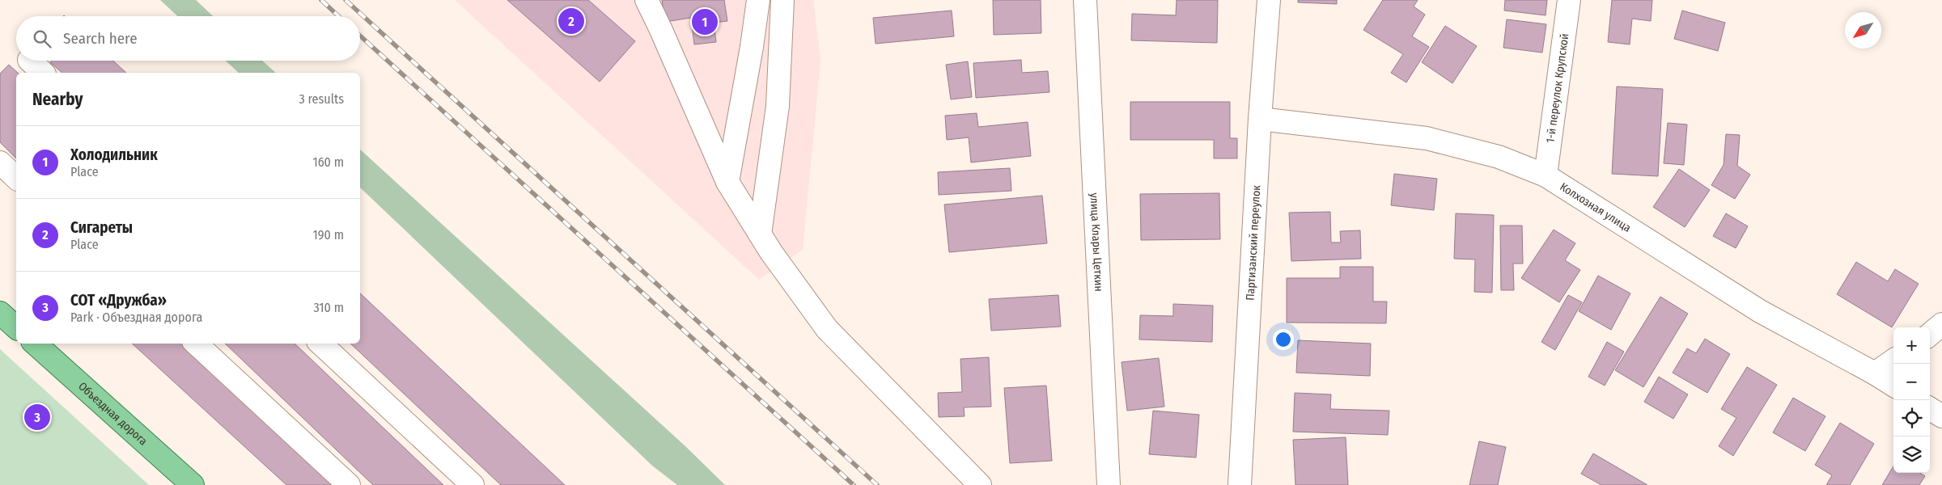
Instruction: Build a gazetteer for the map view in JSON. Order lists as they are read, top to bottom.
{
  "streets": {
    "main road": ["Объездная дорога"],
    "street": [
      "1-й переулок Крупской",
      "Колхозная улица",
      "улица Клары Цеткин",
      "Партизанский переулок"
    ]
  },
  "crossings": [
    ["1-й переулок Крупской", "Колхозная улица"],
    ["Колхозная улица", "Партизанский переулок"]
  ],
  "north": "bottom left",
  "page": {
    "pins": ["2", "1", "3"],
    "search": "Search here",
    "heading": ["Nearby", "3 results"],
    "list": [
      {
        "mark": "1",
        "name": "Холодильник",
        "note": "Place",
        "value": "160 m"
      },
      {
        "mark": "2",
        "name": "Сигареты",
        "note": "Place",
        "value": "190 m"
      },
      {
        "mark": "3",
        "name": "СОТ «Дружба»",
        "note": "Park · Объездная дорога",
        "value": "310 m"
      }
    ],
    "map_buttons": ["+", "−"]
  }
}
